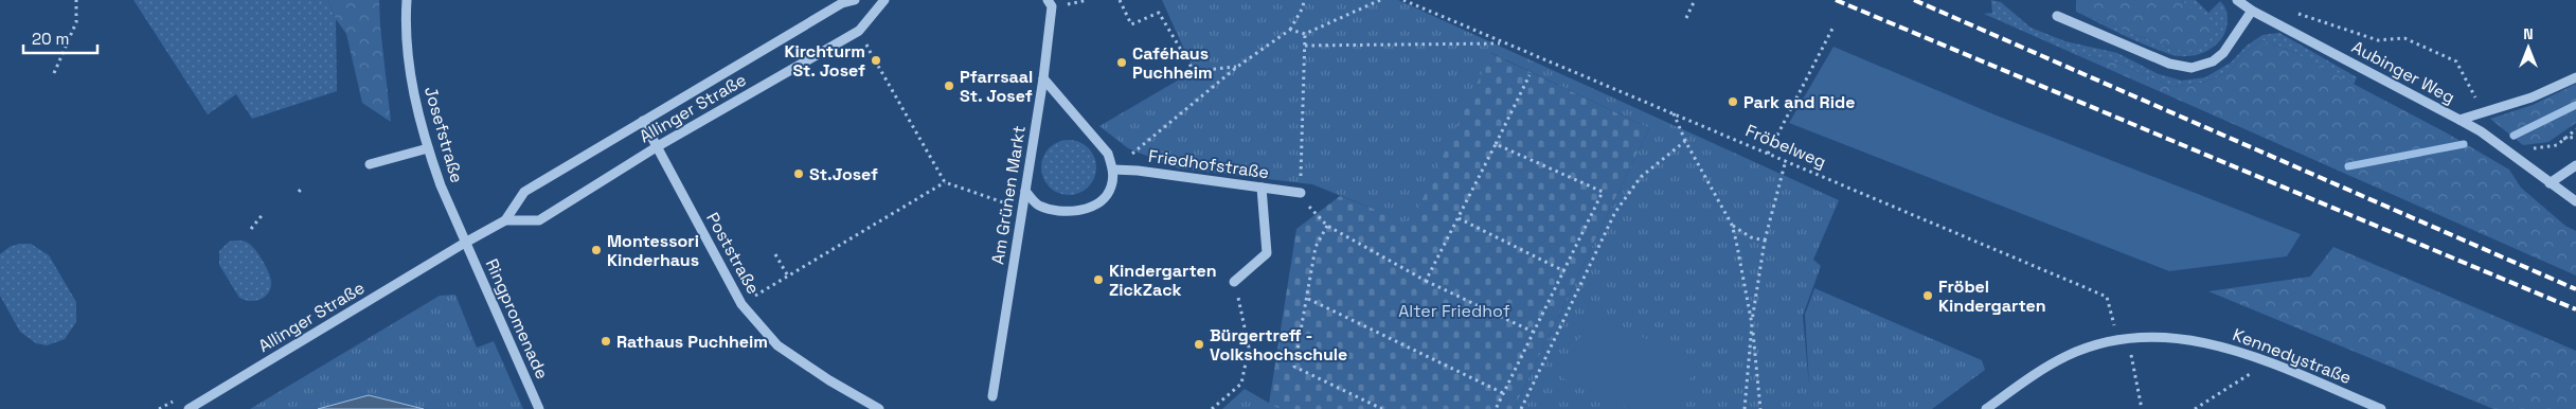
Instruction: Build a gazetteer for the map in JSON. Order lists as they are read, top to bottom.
{
  "streets": {
    "street": [
      "Aubinger Weg",
      "Allinger Straße",
      "Josefstraße",
      "Friedhofstraße",
      "Am Grünen Markt",
      "Poststraße",
      "Ringpromenade",
      "Kennedystraße"
    ],
    "path": ["Fröbelweg"]
  },
  "crossings": [
    ["Allinger Straße", "Josefstraße"],
    ["Allinger Straße", "Poststraße"],
    ["Allinger Straße", "Ringpromenade"],
    ["Josefstraße", "Ringpromenade"],
    ["Fröbelweg", "Kennedystraße"]
  ],
  "parks": ["Alter Friedhof"],
  "places": [
    "Kirchturm St. Josef",
    "Caféhaus Puchheim",
    "Pfarrsaal St. Josef",
    "Park and Ride",
    "St.Josef",
    "Montessori Kinderhaus",
    "Kindergarten ZickZack",
    "Fröbel Kindergarten",
    "Rathaus Puchheim",
    "Bürgertreff - Volkshochschule"
  ],
  "scale_bar": "20 m",
  "north": "top"
}
